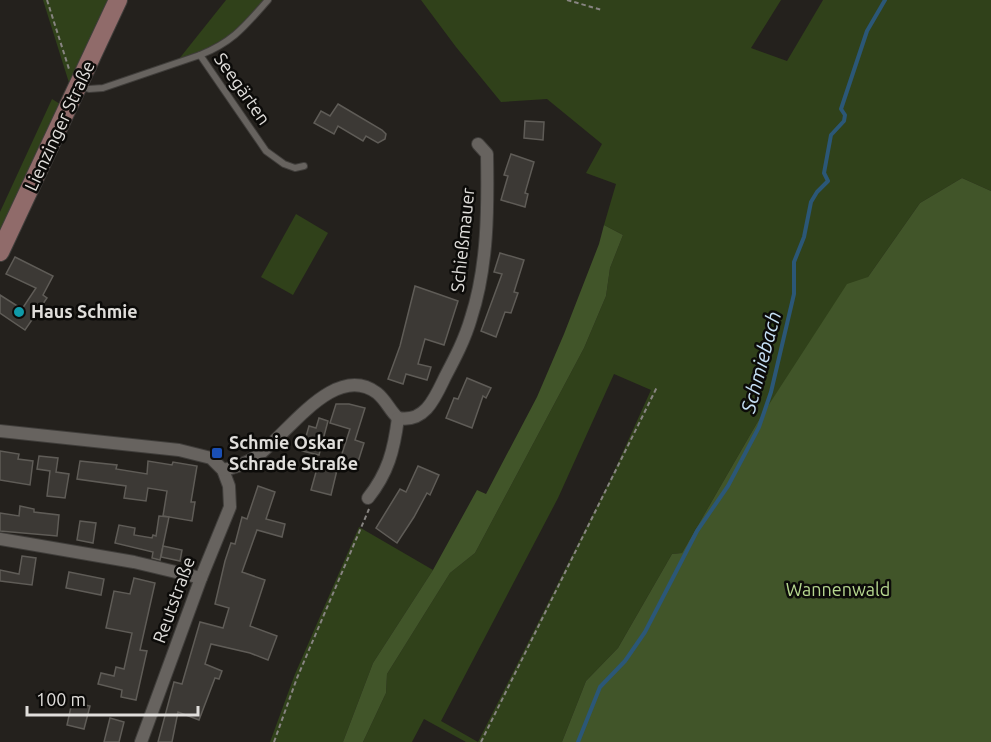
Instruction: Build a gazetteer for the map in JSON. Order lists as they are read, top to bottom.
{
  "streets": {
    "street": ["Lienzinger Straße", "Schießmauer", "Reutstraße"],
    "lane": ["Seegärten"]
  },
  "crossings": [
    ["Seegärten", "Lienzinger Straße"]
  ],
  "water": ["Schmiebach"],
  "parks": ["Wannenwald"],
  "places": {
    "other": ["Haus Schmie"],
    "transit": ["Schmie Oskar Schrade Straße"]
  },
  "scale_bar": "100 m"
}
